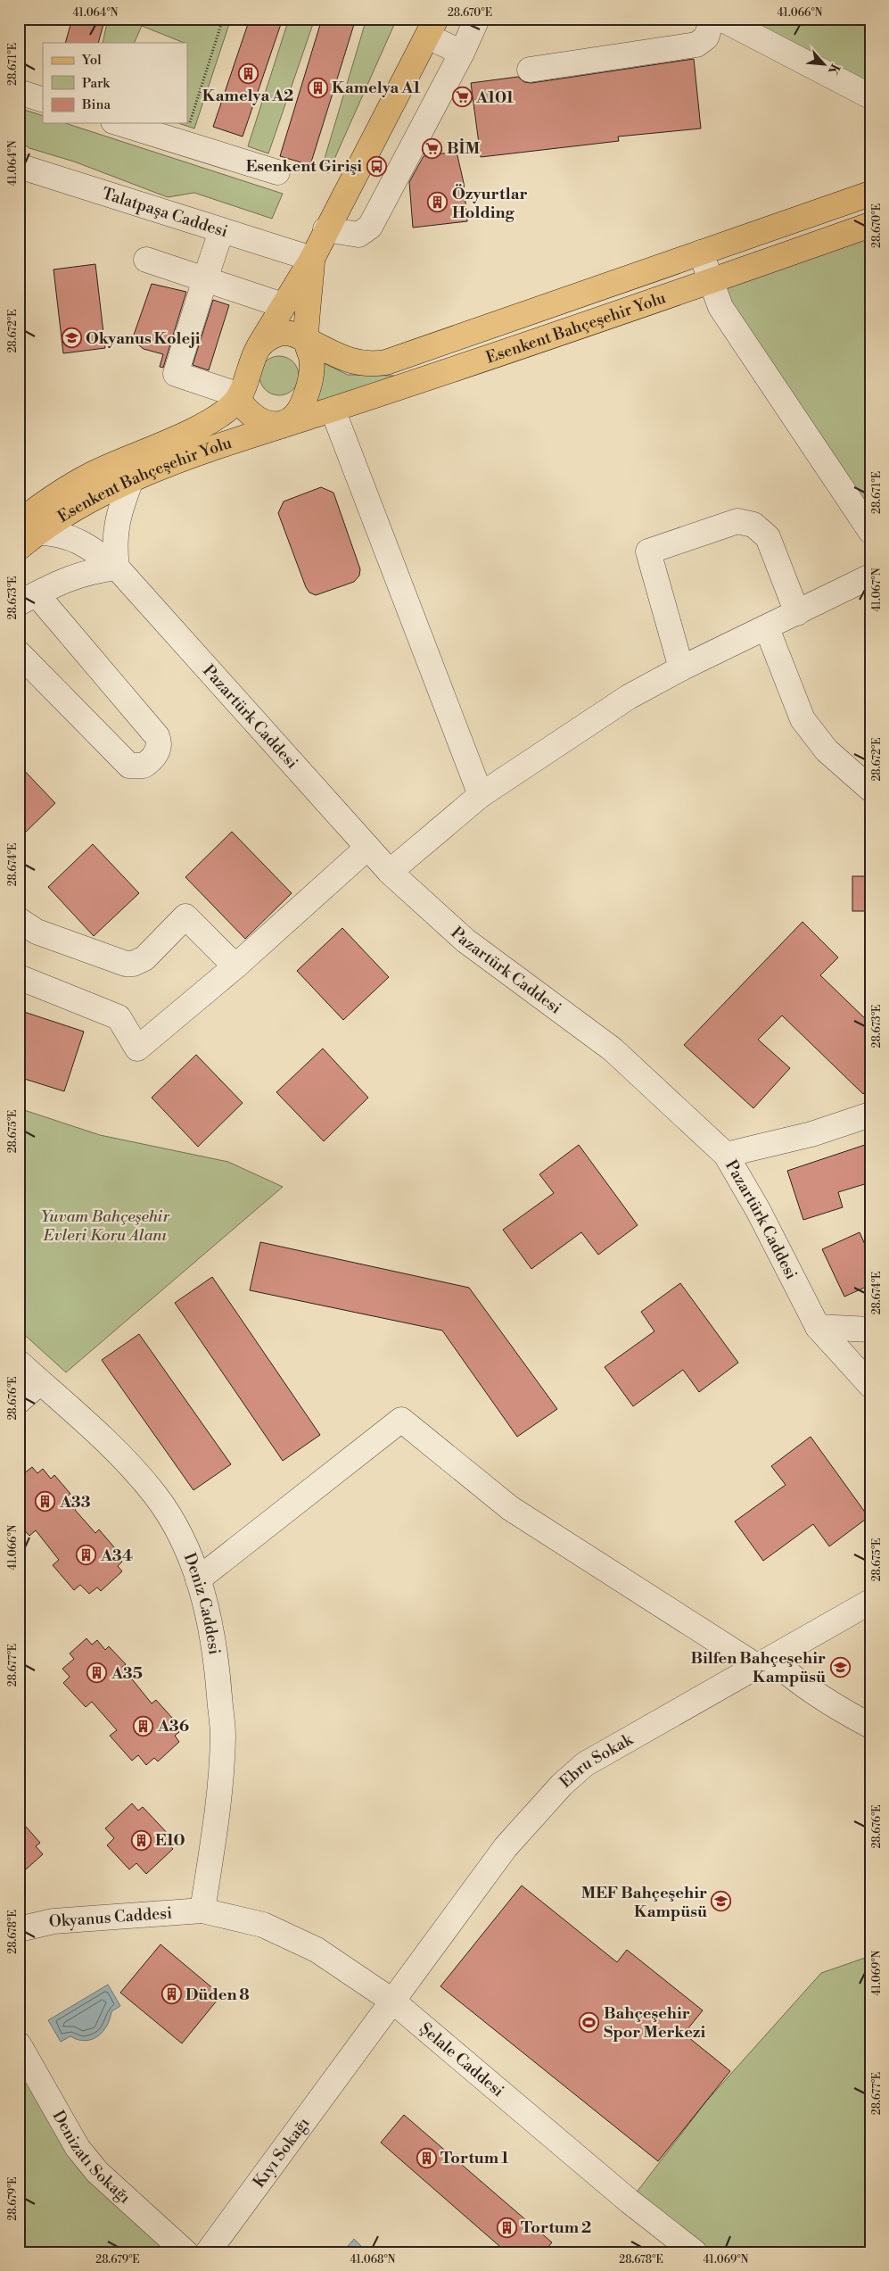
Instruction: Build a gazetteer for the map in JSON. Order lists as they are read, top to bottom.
{
  "streets": {
    "main road": ["Esenkent Bahçeşehir Yolu"],
    "street": [
      "Talatpaşa Caddesi",
      "Pazartürk Caddesi",
      "Deniz Caddesi",
      "Ebru Sokak",
      "Okyanus Caddesi",
      "Şelale Caddesi",
      "Kıyı Sokağı",
      "Denizatı Sokağı"
    ]
  },
  "crossings": [
    ["Esenkent Bahçeşehir Yolu", "Pazartürk Caddesi"],
    ["Deniz Caddesi", "Okyanus Caddesi"],
    ["Deniz Caddesi", "Şelale Caddesi"],
    ["Ebru Sokak", "Şelale Caddesi"],
    ["Ebru Sokak", "Kıyı Sokağı"],
    ["Okyanus Caddesi", "Şelale Caddesi"]
  ],
  "parks": ["Yuvam Bahçeşehir Evleri Koru Alanı"],
  "places": {
    "building": [
      "Kamelya A2",
      "Kamelya A1",
      "Özyurtlar Holding",
      "A33",
      "A34",
      "A35",
      "A36",
      "E10",
      "Düden 8",
      "Tortum 1",
      "Tortum 2"
    ],
    "supermarket": ["A101", "BİM"],
    "bus stop": ["Esenkent Girişi"],
    "school or university": ["Okyanus Koleji", "Bilfen Bahçeşehir Kampüsü", "MEF Bahçeşehir Kampüsü"],
    "sports": ["Bahçeşehir Spor Merkezi"]
  },
  "legend": ["Yol", "Park", "Bina"],
  "north": "bottom right",
  "coordinates": [
    "41.064°N",
    "28.670°E",
    "41.066°N",
    "28.671°E",
    "28.672°E",
    "41.067°N",
    "28.673°E",
    "28.674°E",
    "28.675°E",
    "28.676°E",
    "28.677°E",
    "28.678°E",
    "41.069°N",
    "28.679°E",
    "41.068°N"
  ]
}
